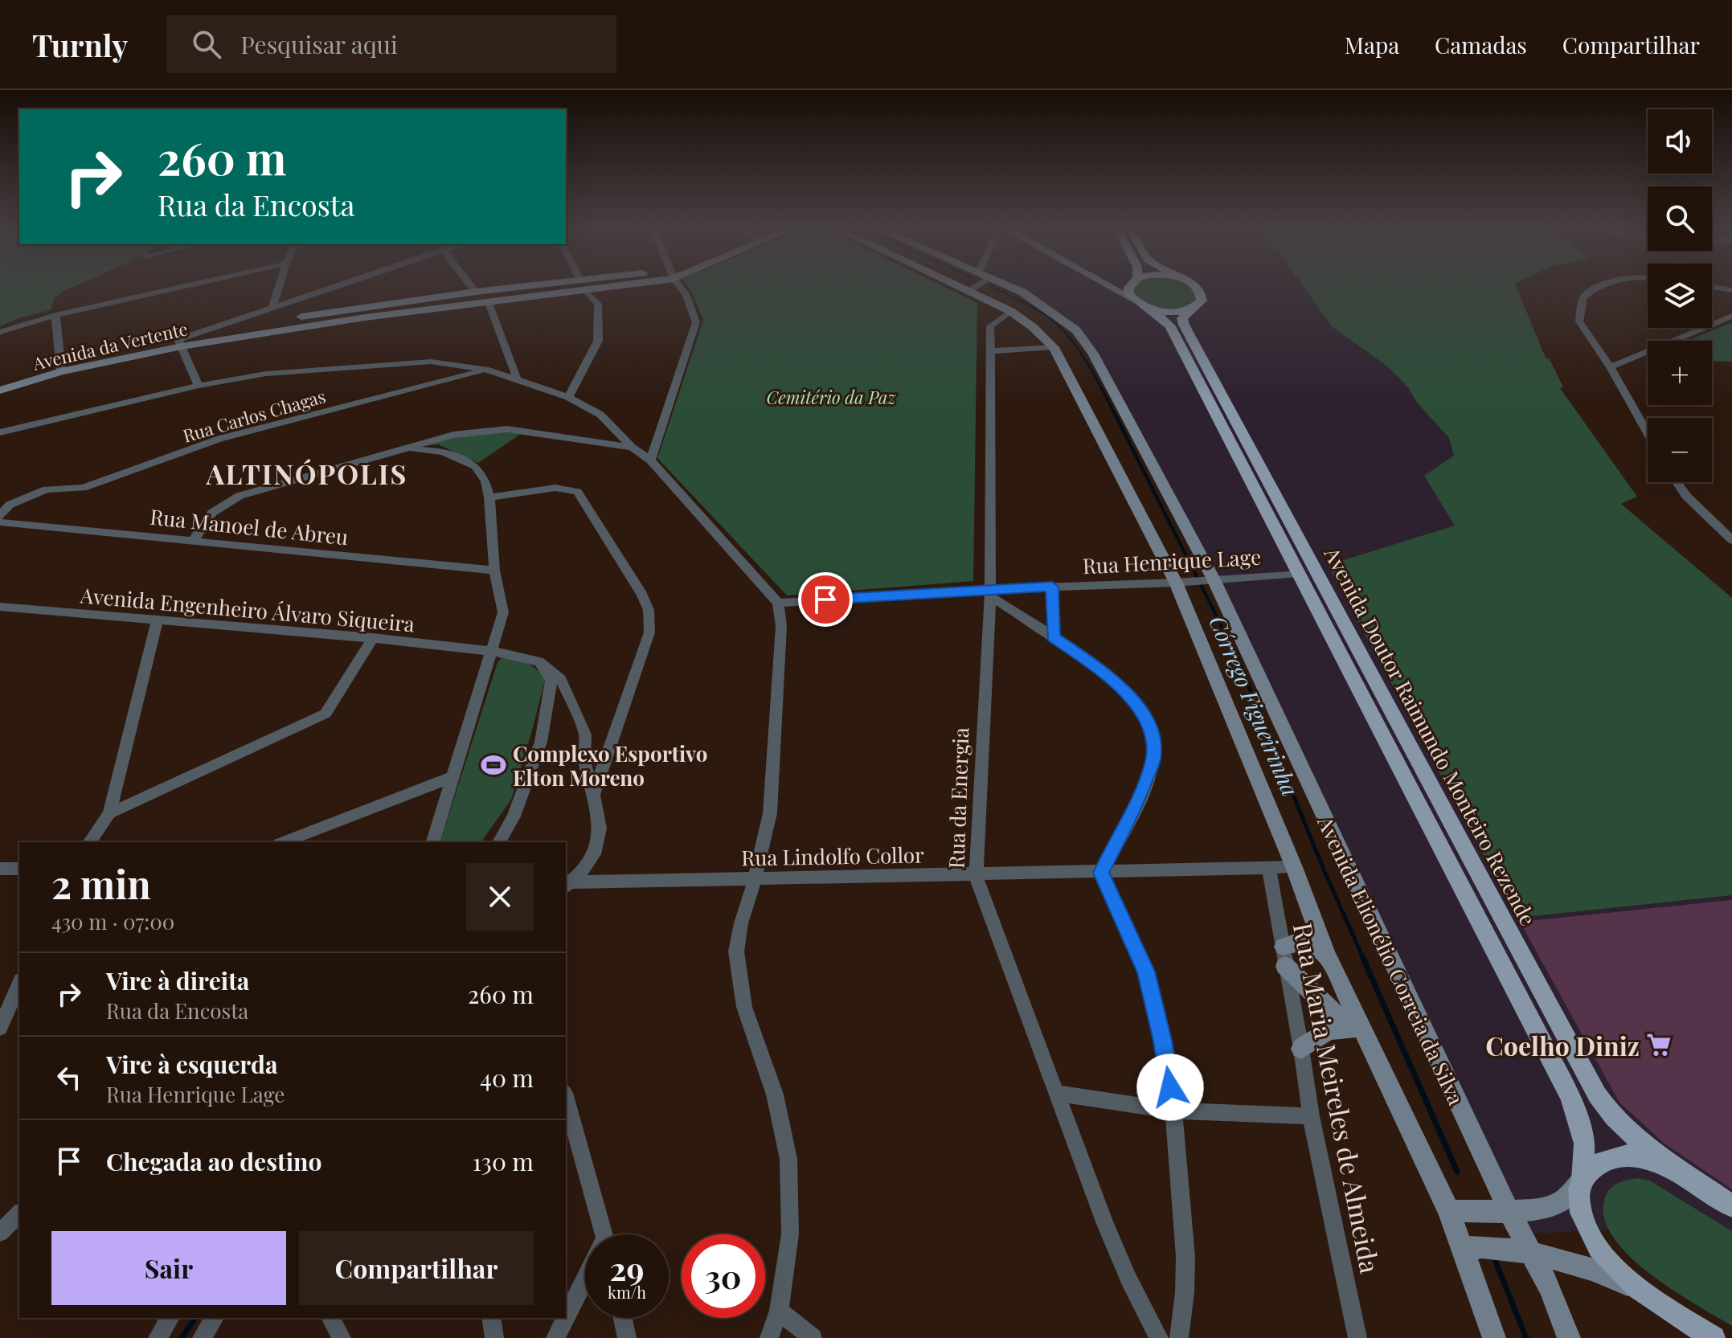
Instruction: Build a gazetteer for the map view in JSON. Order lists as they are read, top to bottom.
{
  "streets": {
    "main road": ["Avenida Doutor Raimundo Monteiro Rezende"],
    "street": [
      "Avenida da Vertente",
      "Rua Carlos Chagas",
      "Rua Manoel de Abreu",
      "Rua Henrique Lage",
      "Avenida Engenheiro Álvaro Siqueira",
      "Rua da Energia",
      "Rua Lindolfo Collor",
      "Avenida Elionélio Correia da Silva",
      "Rua Maria Meireles de Almeida"
    ]
  },
  "crossings": [
    ["Rua Henrique Lage", "Avenida Doutor Raimundo Monteiro Rezende"],
    ["Rua Henrique Lage", "Rua da Energia"],
    ["Rua Henrique Lage", "Avenida Elionélio Correia da Silva"],
    ["Rua da Energia", "Rua Lindolfo Collor"],
    ["Rua Lindolfo Collor", "Rua Maria Meireles de Almeida"]
  ],
  "districts": ["ALTINÓPOLIS"],
  "water": ["Córrego Figueirinha"],
  "parks": ["Cemitério da Paz"],
  "places": {
    "sports": ["Complexo Esportivo Elton Moreno"],
    "supermarket": ["Coelho Diniz"]
  },
  "page": {
    "header": "Turnly",
    "search": "Pesquisar aqui",
    "nav": ["Mapa", "Camadas", "Compartilhar"],
    "map_buttons": ["+", "−"],
    "turn": ["260 m", "Rua da Encosta"],
    "heading": ["2 min", "430 m · 07:00"],
    "list": [
      {
        "name": "Vire à direita",
        "note": "Rua da Encosta",
        "value": "260 m"
      },
      {
        "name": "Vire à esquerda",
        "note": "Rua Henrique Lage",
        "value": "40 m"
      },
      {
        "name": "Chegada ao destino",
        "value": "130 m"
      }
    ],
    "buttons": ["Sair", "Compartilhar"],
    "speed": "29 km/h",
    "limit": "30"
  }
}
